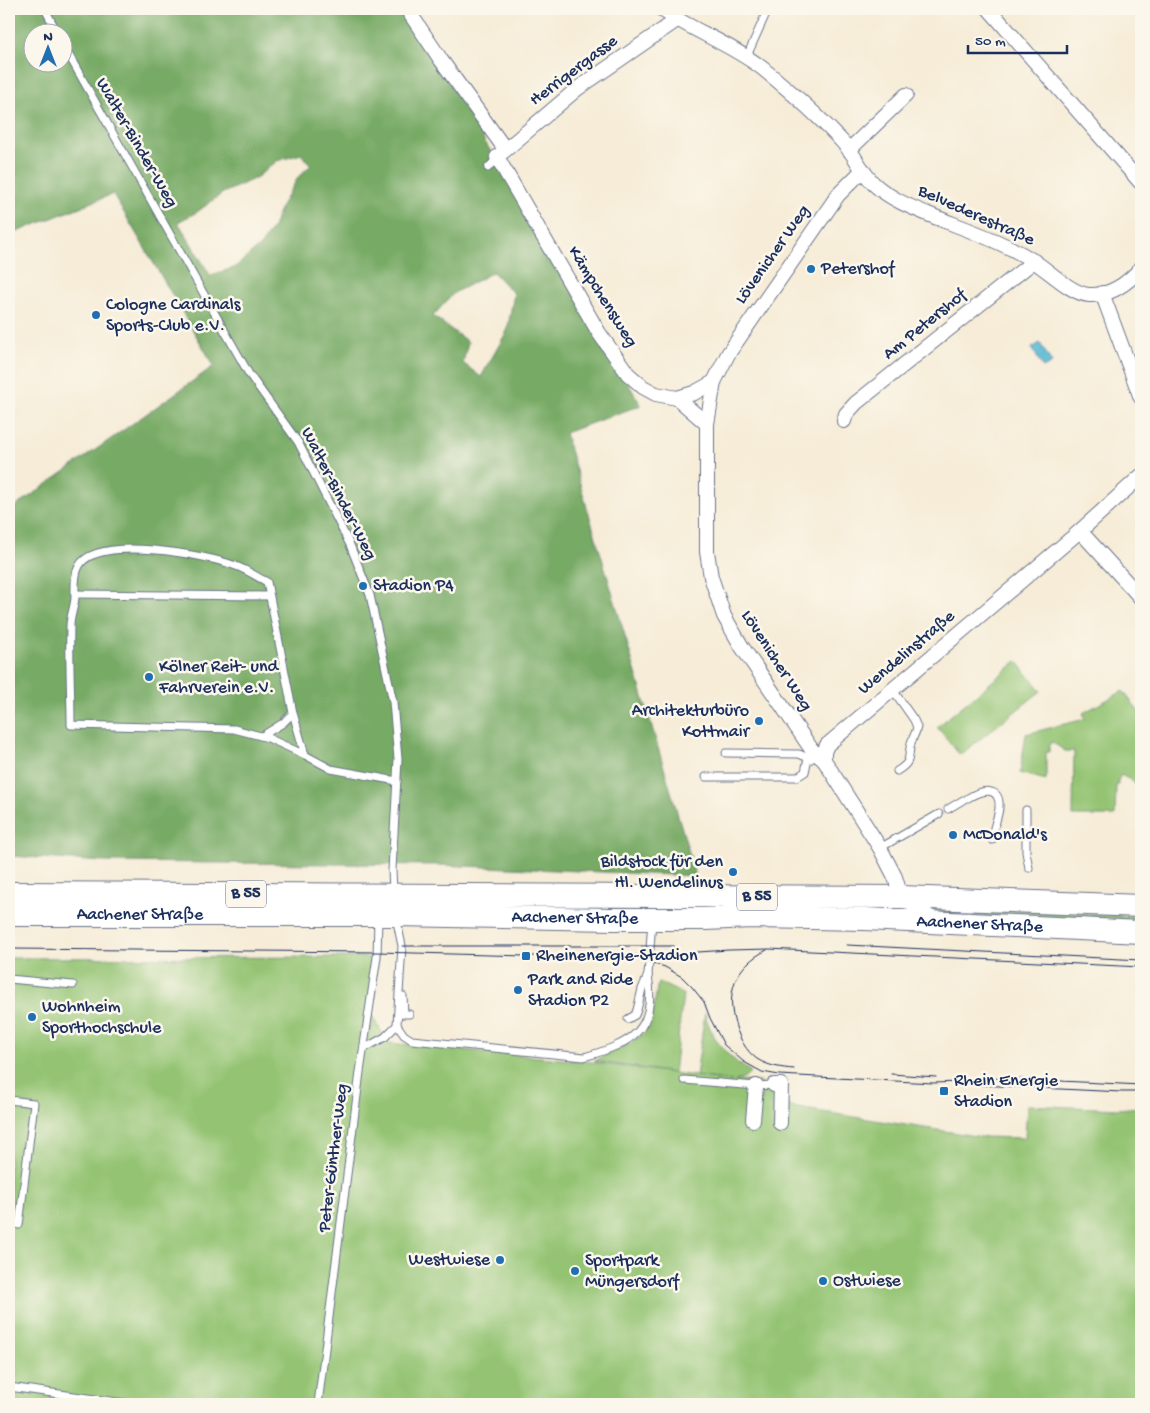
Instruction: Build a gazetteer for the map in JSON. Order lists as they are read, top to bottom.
{
  "streets": {
    "main road": ["B 55", "Aachener Straße"],
    "street": [
      "Herrigergasse",
      "Belvederestraße",
      "Lövenicher Weg",
      "Kämpchensweg",
      "Am Petershof",
      "Wendelinstraße"
    ],
    "lane": ["Walter-Binder-Weg", "Peter-Günther-Weg"]
  },
  "crossings": [
    ["Herrigergasse", "Belvederestraße"],
    ["Herrigergasse", "Kämpchensweg"],
    ["Walter-Binder-Weg", "Aachener Straße"],
    ["Walter-Binder-Weg", "Peter-Günther-Weg"],
    ["Belvederestraße", "Lövenicher Weg"],
    ["Belvederestraße", "Am Petershof"],
    ["Lövenicher Weg", "Wendelinstraße"],
    ["Aachener Straße", "Peter-Günther-Weg"]
  ],
  "places": {
    "other": [
      "Petershof",
      "Cologne Cardinals Sports-Club e.V.",
      "Stadion P4",
      "Kölner Reit- und Fahrverein e.V.",
      "Architekturbüro Kottmair",
      "McDonald's",
      "Bildstock für den Hl. Wendelinus",
      "Park and Ride Stadion P2",
      "Wohnheim Sporthochschule",
      "Westwiese",
      "Sportpark Müngersdorf",
      "Ostwiese"
    ],
    "transit": ["Rheinenergie-Stadion", "Rhein Energie Stadion"]
  },
  "scale_bar": "50 m",
  "north": "top"
}
